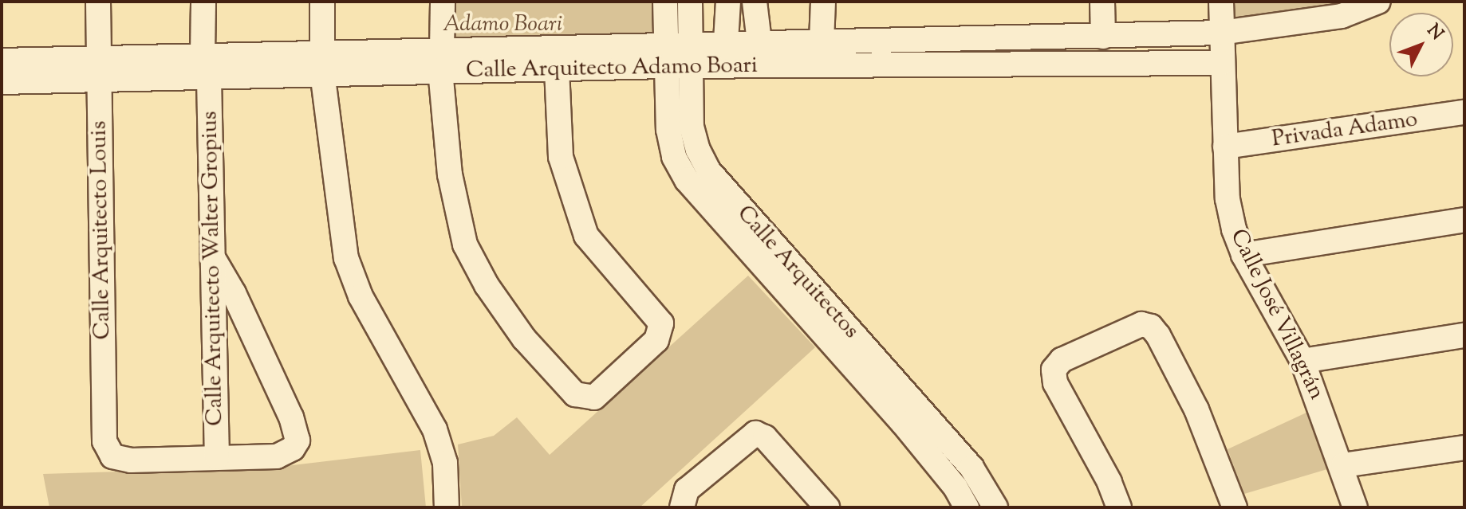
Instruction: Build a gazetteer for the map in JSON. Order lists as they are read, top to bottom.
{
  "streets": {
    "street": [
      "Calle Arquitecto Adamo Boari",
      "Privada Adamo",
      "Calle Arquitecto Louis",
      "Calle Arquitecto Walter Gropius",
      "Calle Arquitectos",
      "Calle José Villagrán"
    ]
  },
  "crossings": [
    ["Calle Arquitecto Adamo Boari", "Calle Arquitecto Louis"],
    ["Calle Arquitecto Adamo Boari", "Calle Arquitecto Walter Gropius"],
    ["Calle Arquitecto Adamo Boari", "Calle Arquitectos"],
    ["Calle Arquitecto Adamo Boari", "Calle José Villagrán"],
    ["Privada Adamo", "Calle José Villagrán"],
    ["Calle Arquitecto Louis", "Calle Arquitecto Walter Gropius"]
  ],
  "parks": ["Adamo Boari"],
  "north": "top right"
}
